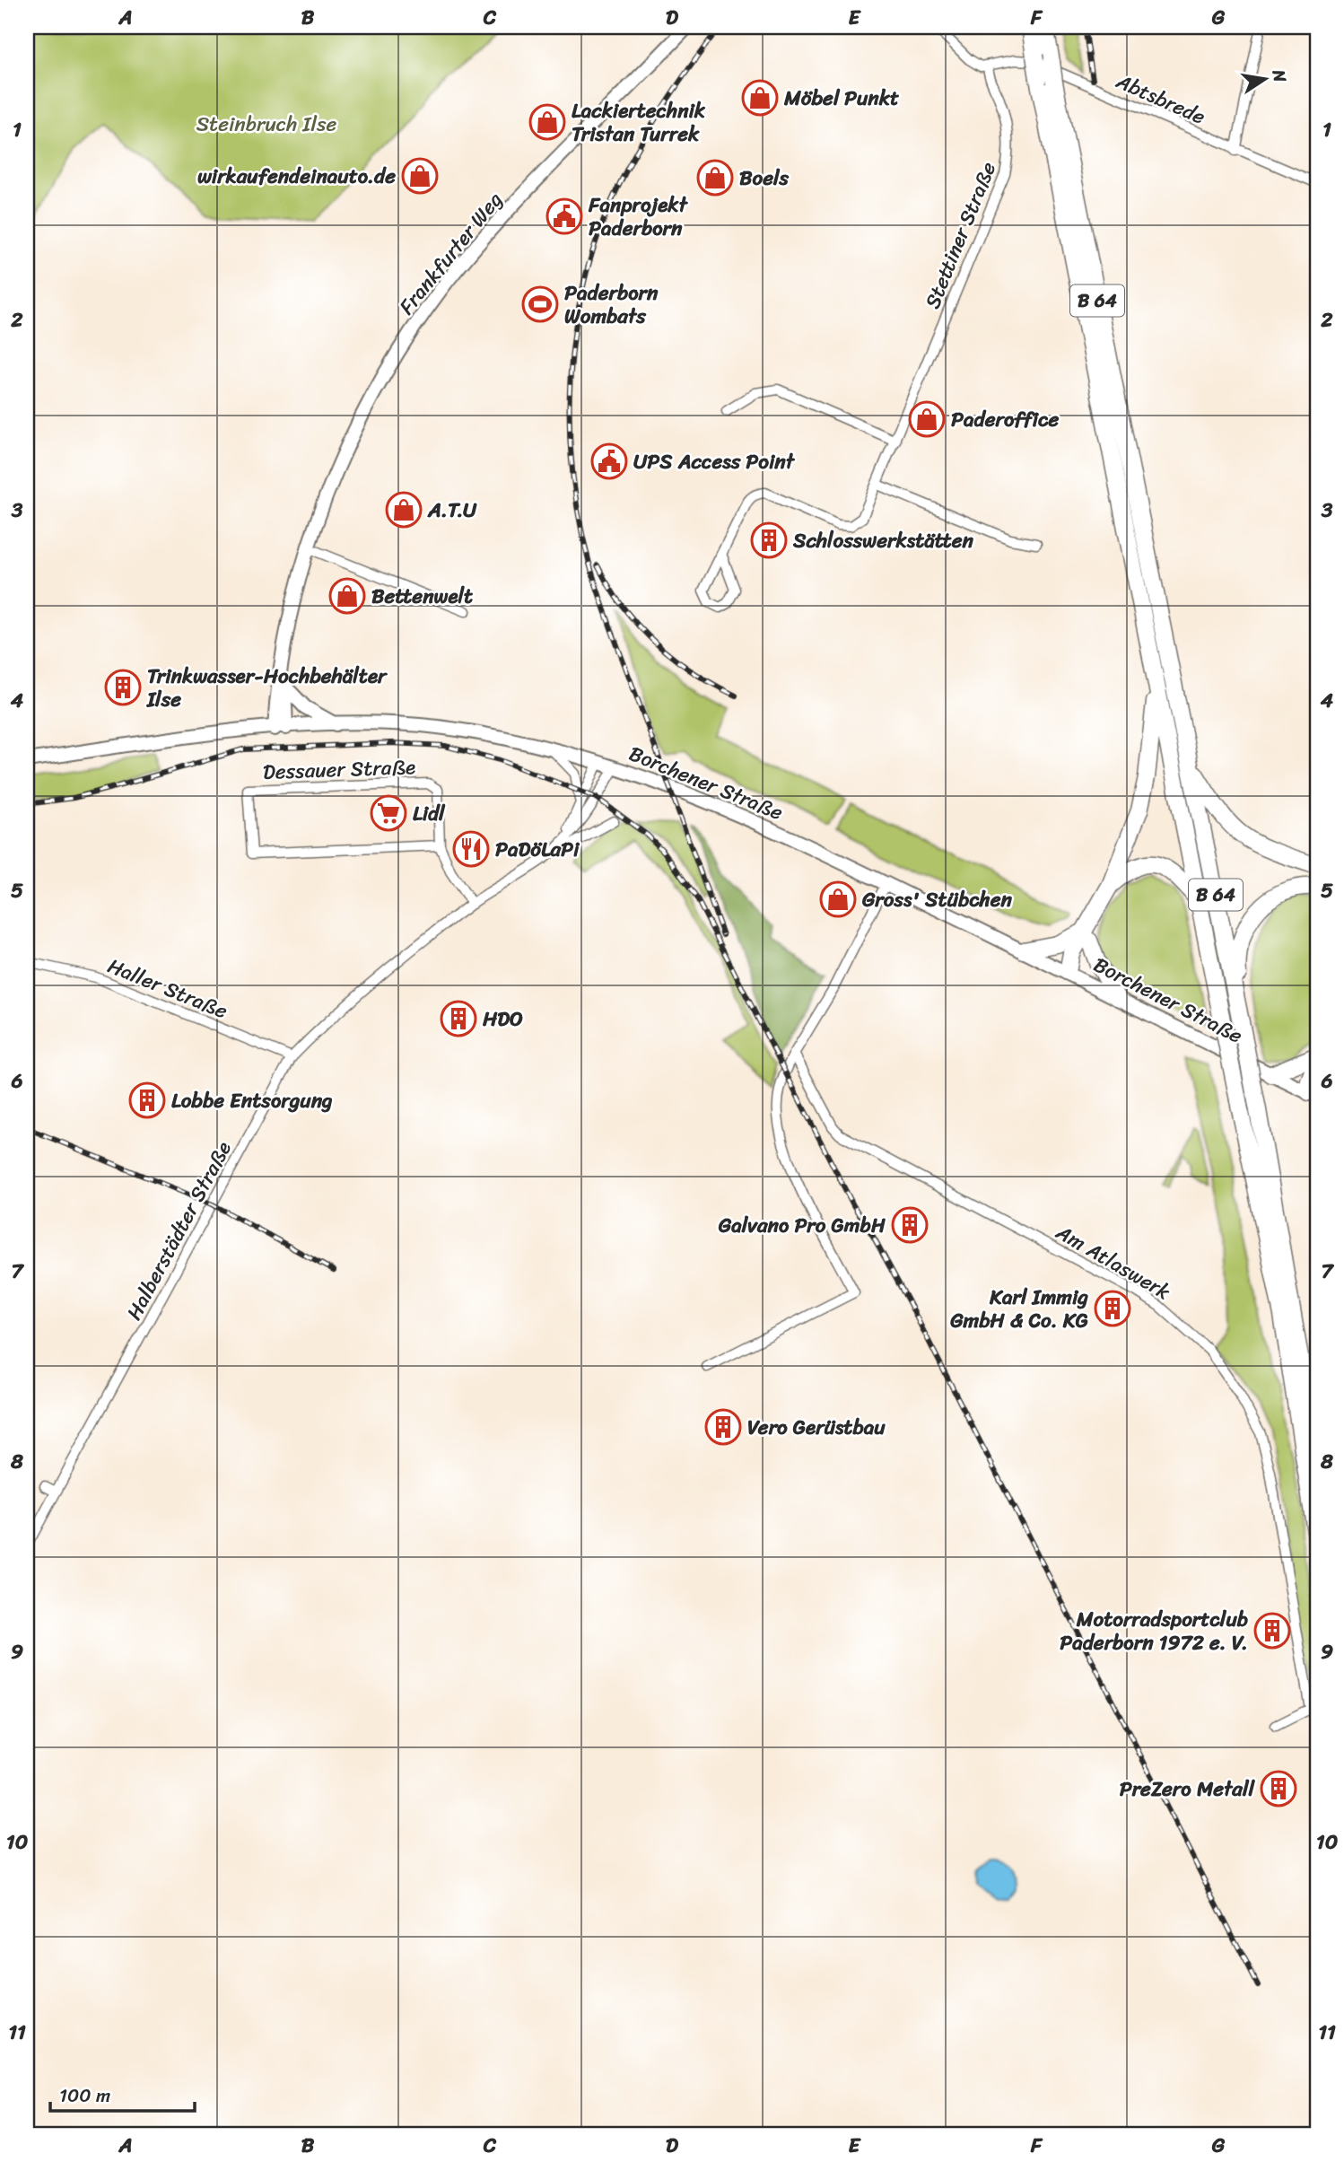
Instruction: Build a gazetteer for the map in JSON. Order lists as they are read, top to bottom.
{
  "streets": {
    "highway": ["B 64"],
    "main road": ["Frankfurter Weg", "Borchener Straße"],
    "street": [
      "Abtsbrede",
      "Stettiner Straße",
      "Dessauer Straße",
      "Haller Straße",
      "Halberstädter Straße",
      "Am Atlaswerk"
    ]
  },
  "crossings": [
    ["Abtsbrede", "Stettiner Straße"],
    ["Frankfurter Weg", "Borchener Straße"],
    ["Dessauer Straße", "Halberstädter Straße"],
    ["Borchener Straße", "Halberstädter Straße"],
    ["Haller Straße", "Halberstädter Straße"]
  ],
  "parks": ["Steinbruch Ilse"],
  "places": {
    "shop": [
      "Möbel Punkt",
      "Lackiertechnik Tristan Turrek",
      "wirkaufendeinauto.de",
      "Boels",
      "Paderoffice",
      "A.T.U",
      "Bettenwelt",
      "Gross' Stübchen"
    ],
    "public building": ["Fanprojekt Paderborn", "UPS Access Point"],
    "sports": ["Paderborn Wombats"],
    "building": [
      "Schlosswerkstätten",
      "Trinkwasser-Hochbehälter Ilse",
      "HDO",
      "Lobbe Entsorgung",
      "Galvano Pro GmbH",
      "Karl Immig GmbH & Co. KG",
      "Vero Gerüstbau",
      "Motorradsportclub Paderborn 1972 e. V.",
      "PreZero Metall"
    ],
    "supermarket": ["Lidl"],
    "restaurant": ["PaDöLaPi"]
  },
  "scale_bar": "100 m",
  "north": "right",
  "grid": {
    "columns": [
      "A",
      "B",
      "C",
      "D",
      "E",
      "F",
      "G"
    ],
    "rows": [
      "1",
      "2",
      "3",
      "4",
      "5",
      "6",
      "7",
      "8",
      "9",
      "10",
      "11"
    ]
  }
}
